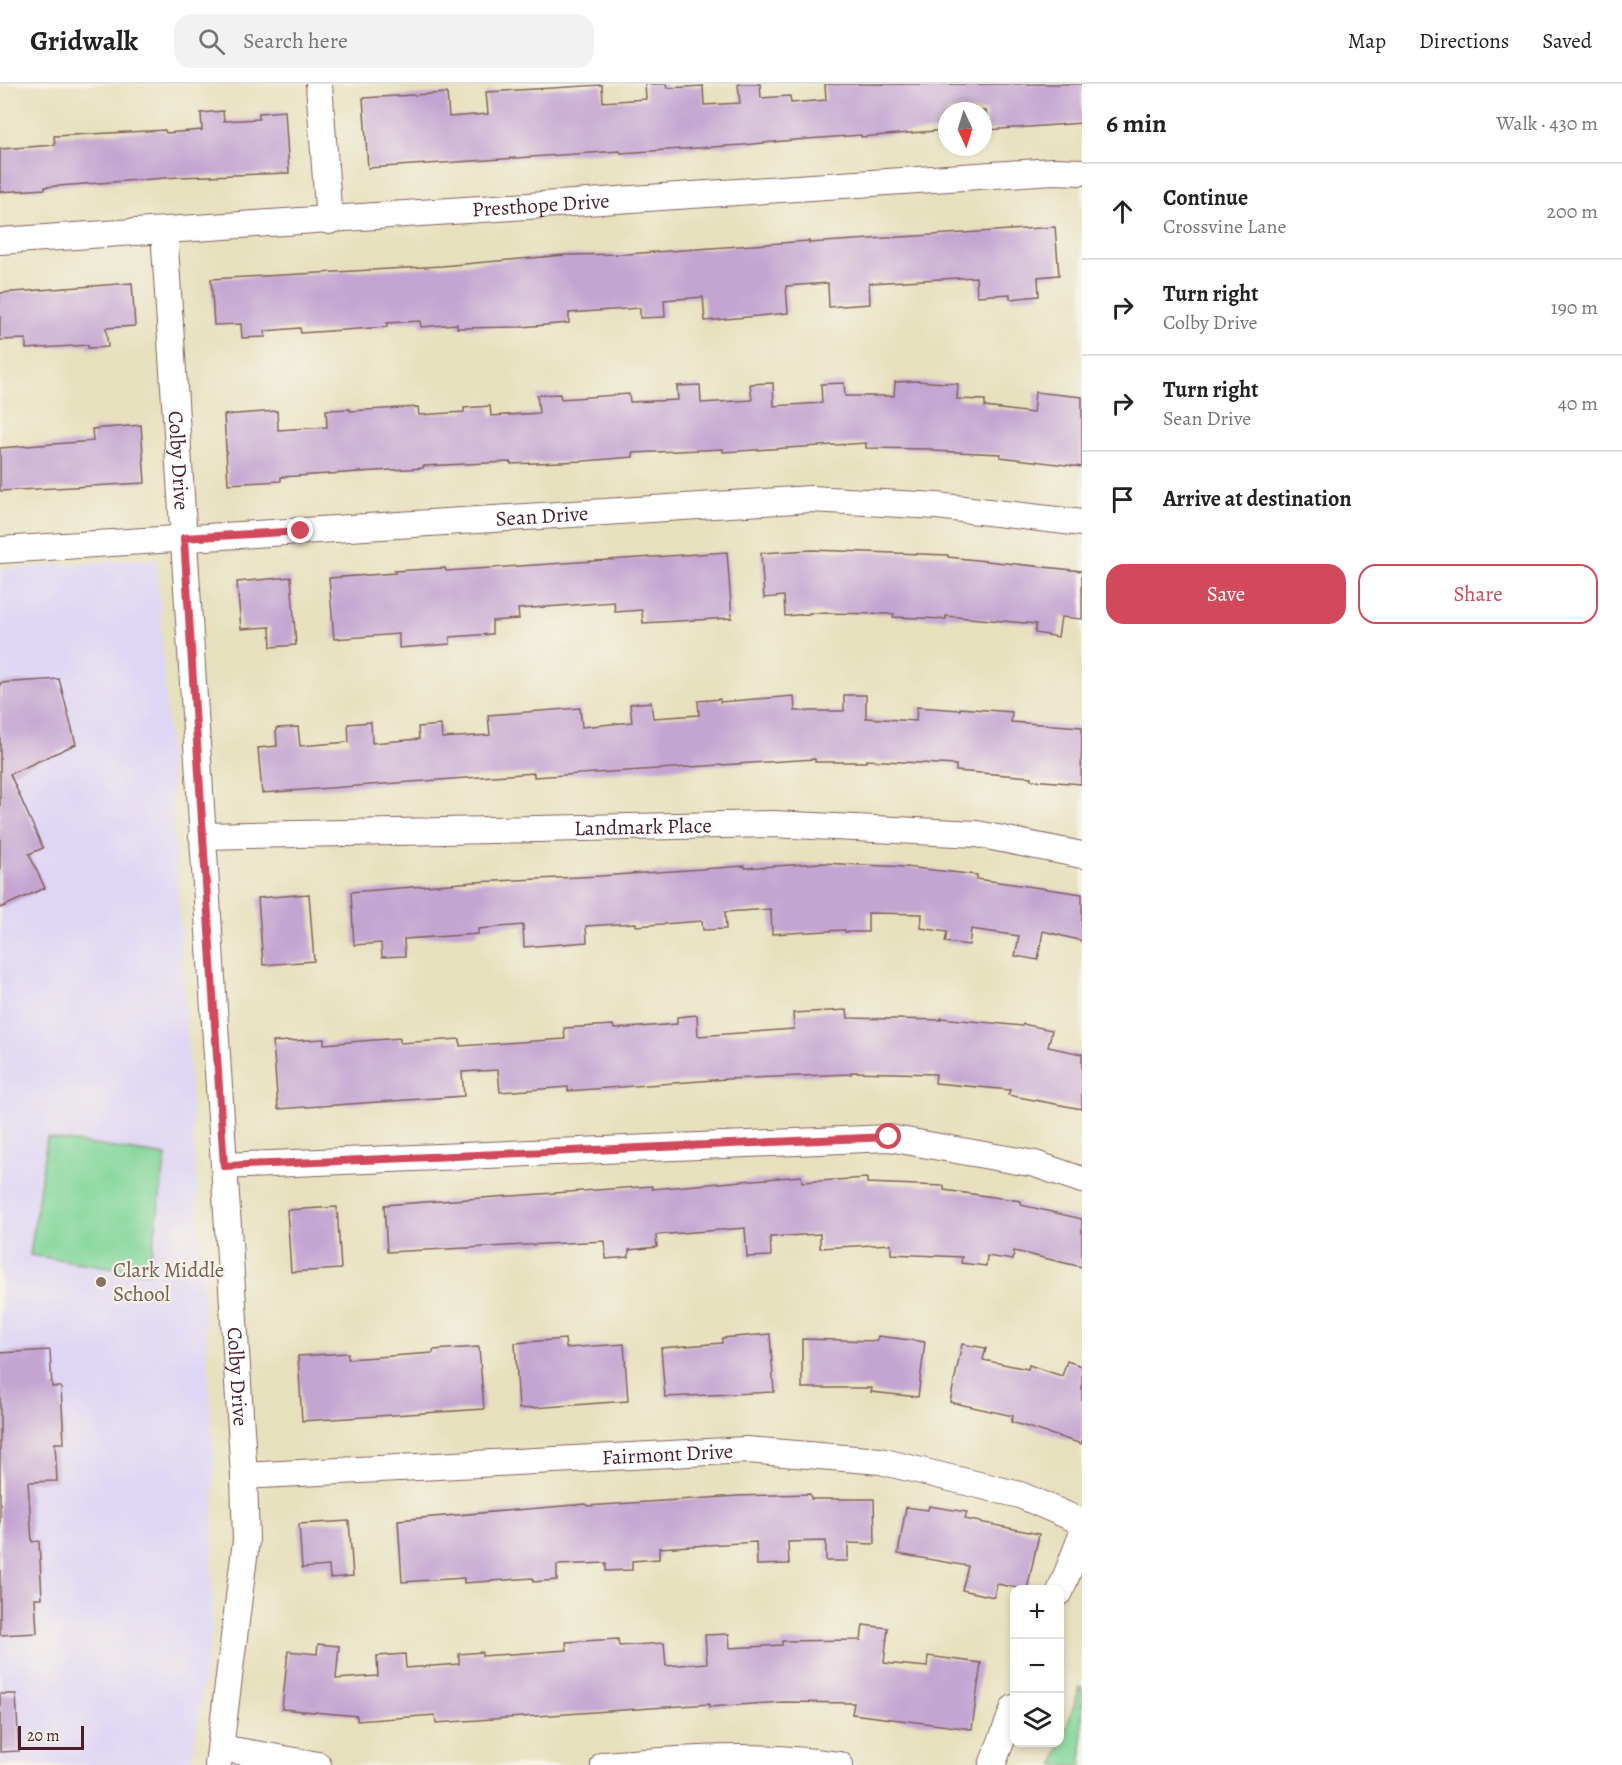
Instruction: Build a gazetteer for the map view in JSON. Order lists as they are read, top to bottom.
{
  "streets": {
    "street": [
      "Presthope Drive",
      "Colby Drive",
      "Sean Drive",
      "Landmark Place",
      "Fairmont Drive"
    ]
  },
  "crossings": [
    ["Presthope Drive", "Colby Drive"],
    ["Colby Drive", "Sean Drive"],
    ["Colby Drive", "Landmark Place"],
    ["Colby Drive", "Fairmont Drive"]
  ],
  "places": ["Clark Middle School"],
  "scale_bar": "20 m",
  "north": "bottom",
  "page": {
    "header": "Gridwalk",
    "search": "Search here",
    "nav": ["Map", "Directions", "Saved"],
    "heading": ["6 min", "Walk · 430 m"],
    "list": [
      ["Continue", "Crossvine Lane", "200 m"],
      ["Turn right", "Colby Drive", "190 m"],
      ["Turn right", "Sean Drive", "40 m"],
      "Arrive at destination"
    ],
    "buttons": ["Save", "Share"],
    "map_buttons": ["+", "−"],
    "scale": "20 m"
  }
}
